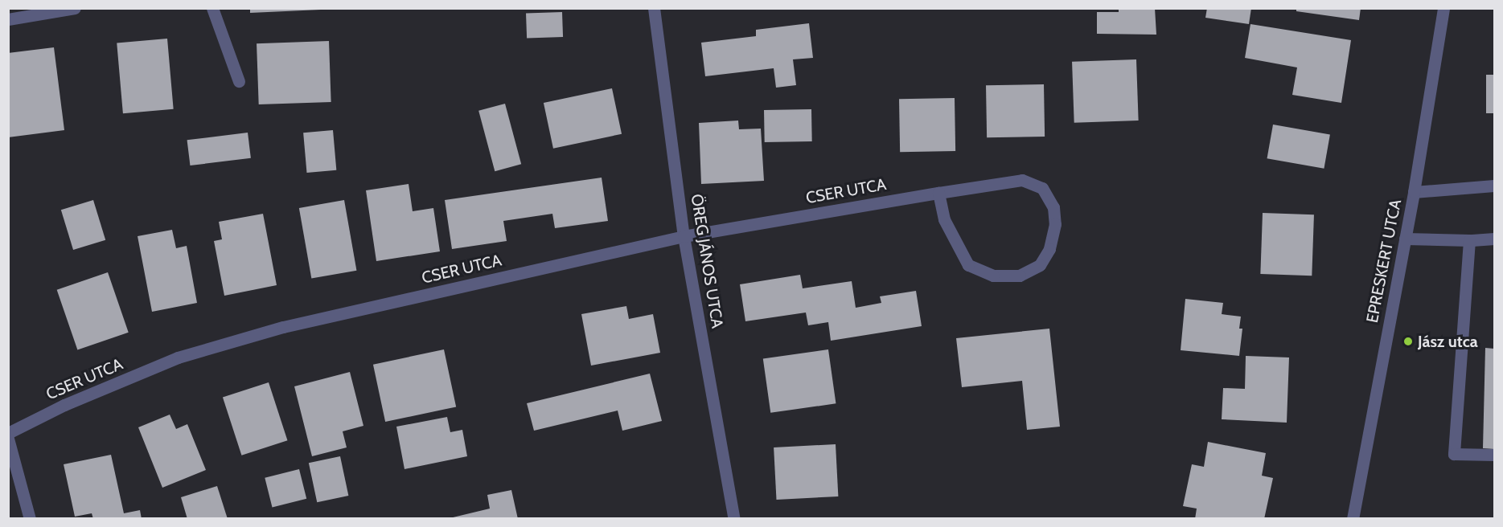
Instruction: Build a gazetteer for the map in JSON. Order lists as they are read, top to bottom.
{
  "streets": {
    "street": ["CSER UTCA", "ÖREG JÁNOS UTCA", "EPRESKERT UTCA"]
  },
  "crossings": [
    ["CSER UTCA", "ÖREG JÁNOS UTCA"]
  ],
  "places": ["Jász utca"]
}
